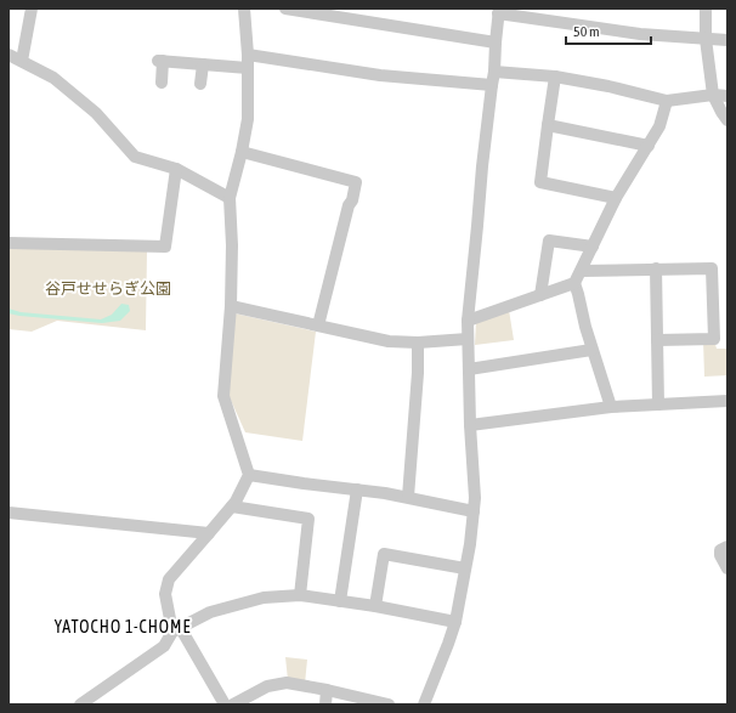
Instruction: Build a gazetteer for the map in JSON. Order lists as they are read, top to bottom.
{
  "districts": ["YATOCHO 1-CHOME"],
  "parks": ["谷戸せせらぎ公園"],
  "scale_bar": "50 m"
}
